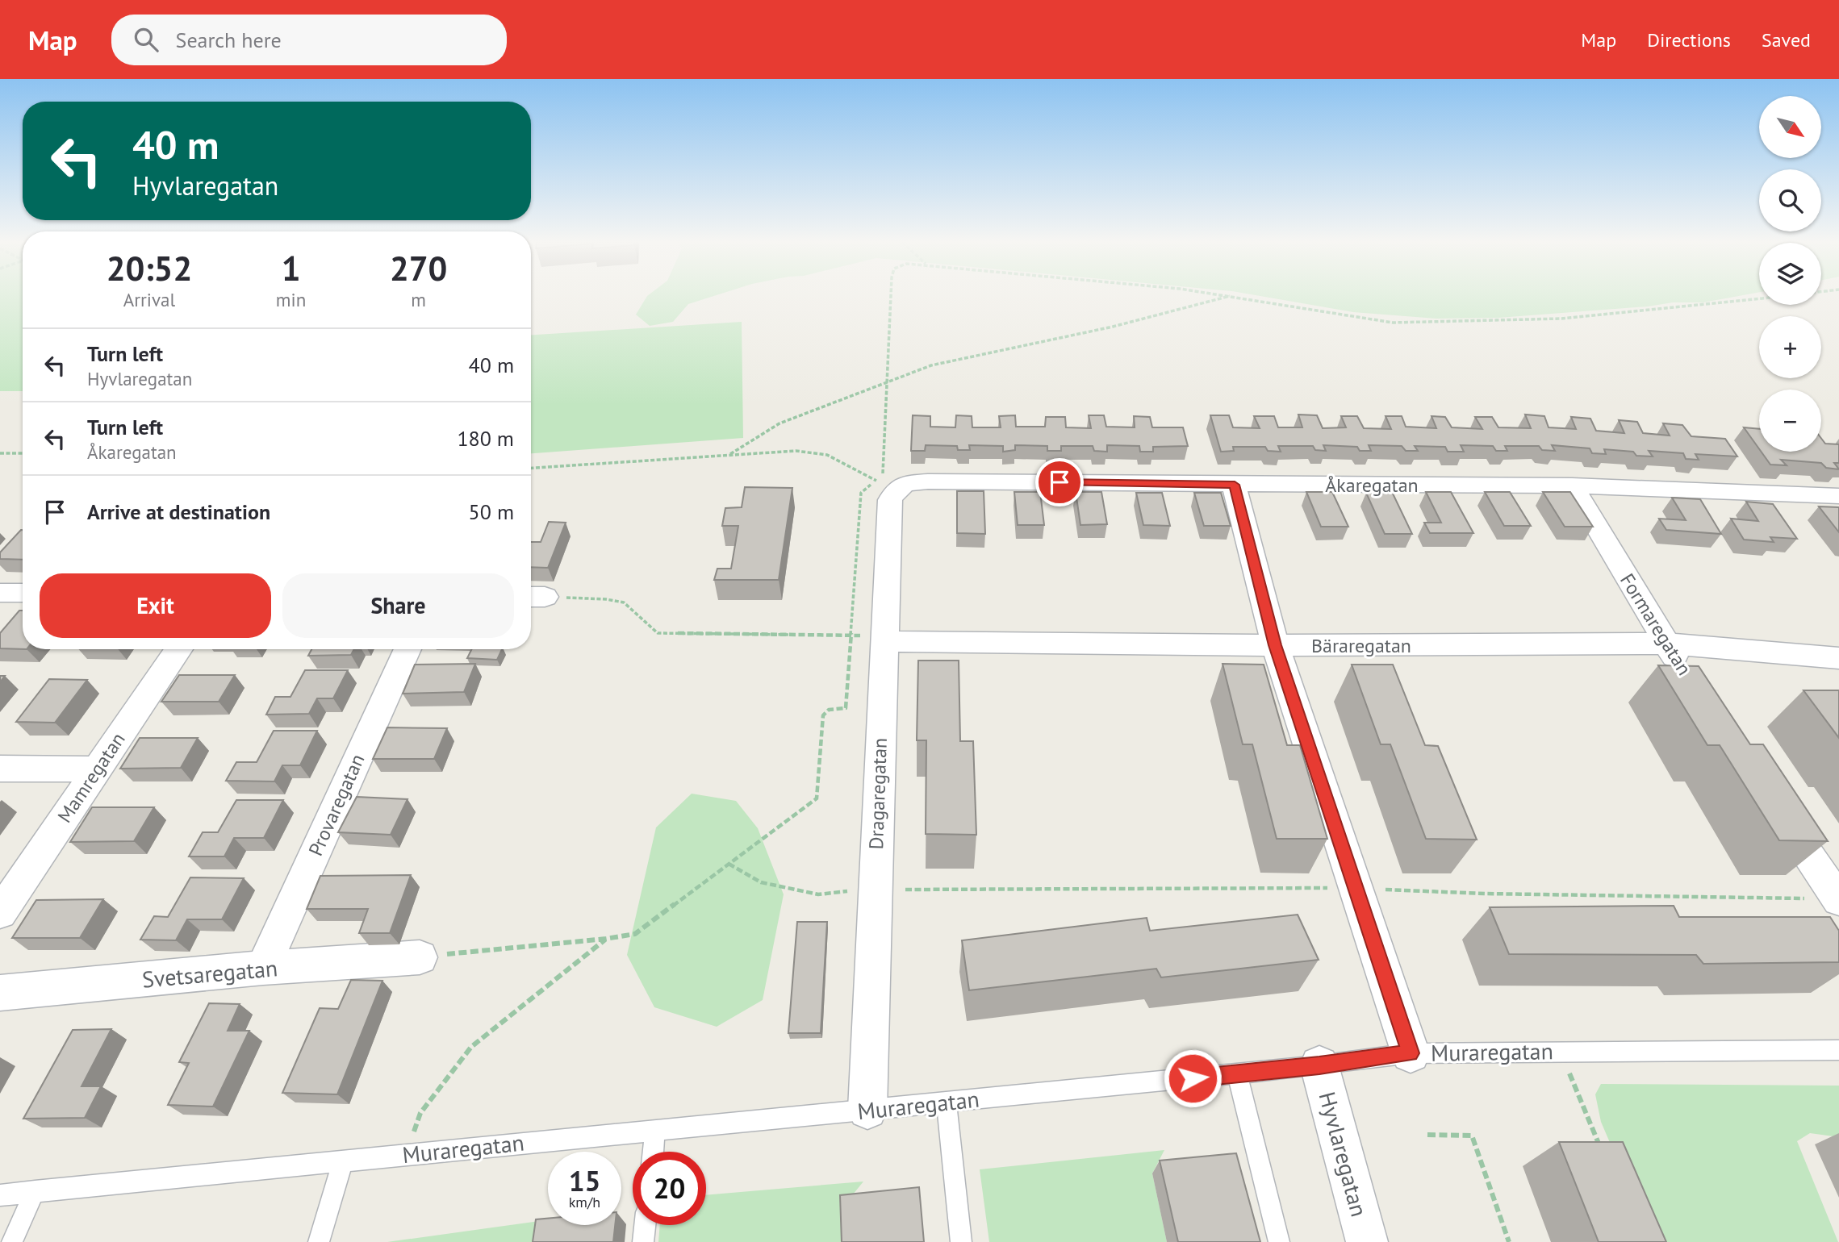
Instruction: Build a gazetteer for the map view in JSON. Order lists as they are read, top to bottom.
{
  "streets": {
    "street": [
      "Åkaregatan",
      "Formaregatan",
      "Bäraregatan",
      "Mamregatan",
      "Dragaregatan",
      "Provaregatan",
      "Svetsaregatan",
      "Hyvlaregatan"
    ],
    "lane": ["Muraregatan"]
  },
  "crossings": [
    ["Åkaregatan", "Formaregatan"],
    ["Åkaregatan", "Dragaregatan"],
    ["Formaregatan", "Bäraregatan"],
    ["Bäraregatan", "Dragaregatan"],
    ["Dragaregatan", "Muraregatan"],
    ["Provaregatan", "Svetsaregatan"],
    ["Muraregatan", "Hyvlaregatan"]
  ],
  "north": "bottom right",
  "page": {
    "header": "Map",
    "search": "Search here",
    "nav": ["Map", "Directions", "Saved"],
    "map_buttons": ["+", "−"],
    "turn": ["40 m", "Hyvlaregatan"],
    "eta": [
      "20:52",
      "Arrival",
      "1",
      "min",
      "270",
      "m"
    ],
    "list": [
      {
        "name": "Turn left",
        "note": "Hyvlaregatan",
        "value": "40 m"
      },
      {
        "name": "Turn left",
        "note": "Åkaregatan",
        "value": "180 m"
      },
      {
        "name": "Arrive at destination",
        "value": "50 m"
      }
    ],
    "buttons": ["Exit", "Share"],
    "speed": "15 km/h",
    "limit": "20"
  }
}
